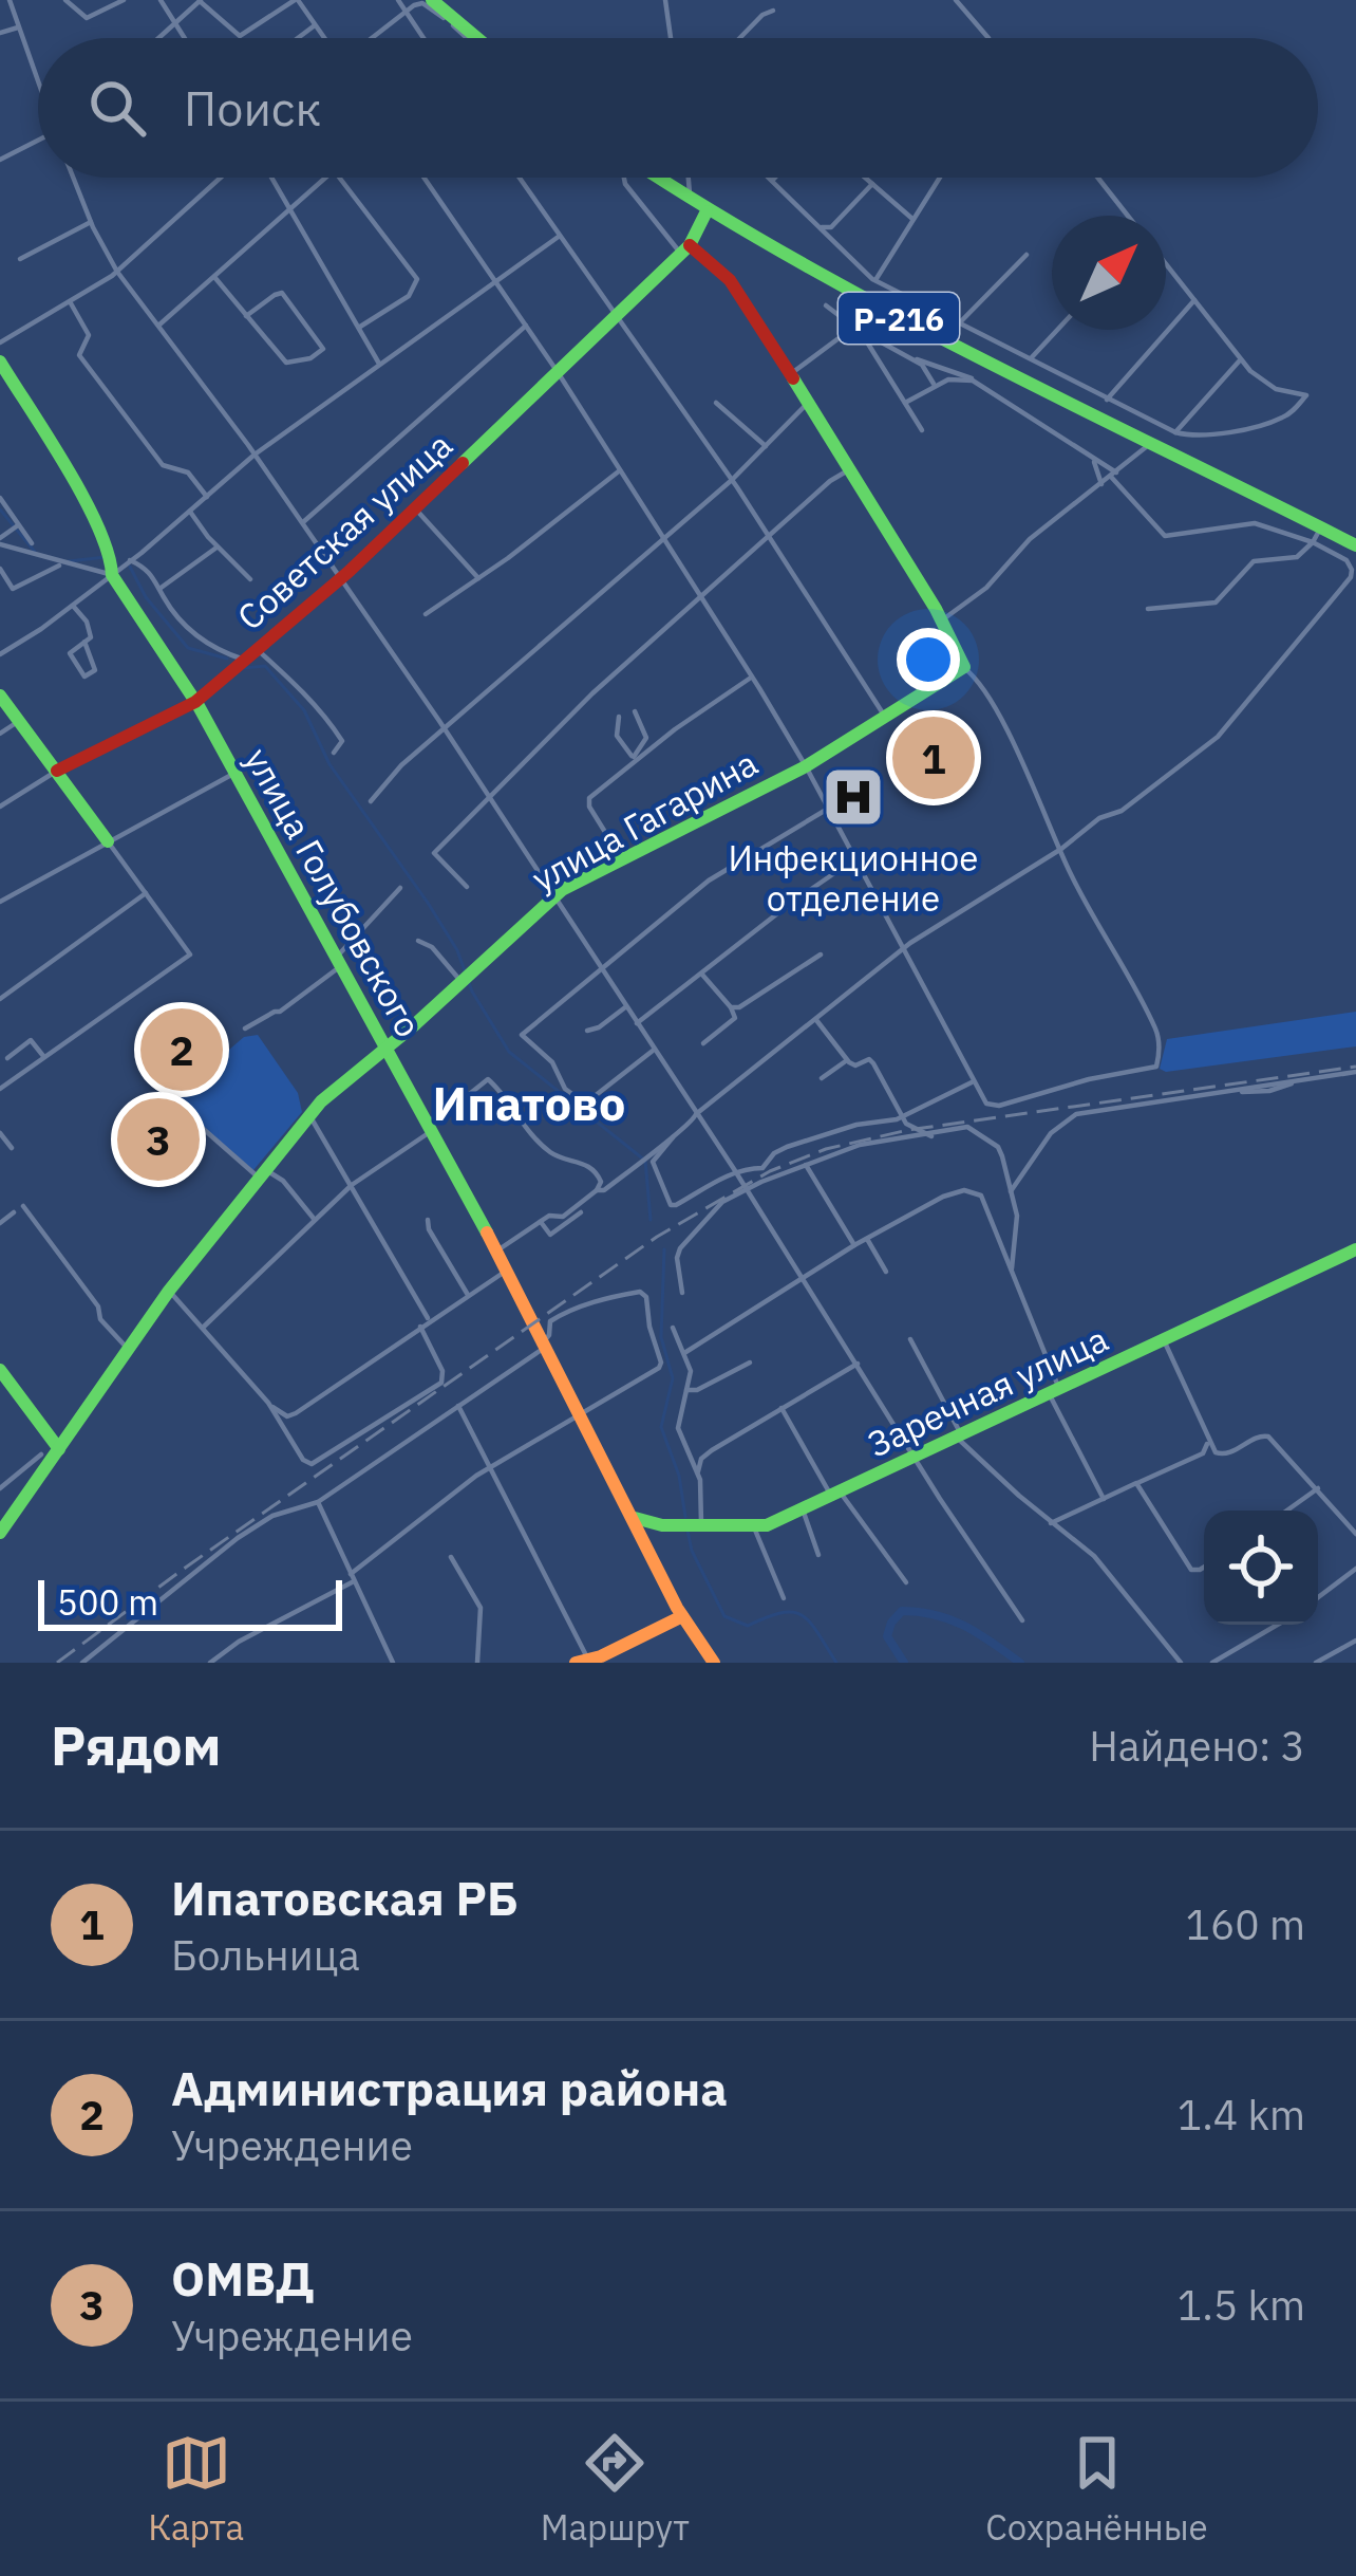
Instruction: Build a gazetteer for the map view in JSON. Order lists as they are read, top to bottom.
{
  "streets": {
    "main road": [
      "Р-216",
      "Советская улица",
      "улица Гагарина",
      "улица Голубовского",
      "Заречная улица"
    ]
  },
  "crossings": [
    ["Р-216", "Советская улица"],
    ["Советская улица", "улица Голубовского"],
    ["улица Гагарина", "улица Голубовского"],
    ["улица Голубовского", "Заречная улица"]
  ],
  "districts": ["Ипатово"],
  "places": {
    "hospital": ["Инфекционное отделение"]
  },
  "scale_bar": "500 m",
  "north": "top right",
  "page": {
    "search": "Поиск",
    "pins": ["1", "2", "3"],
    "scale": "500 m",
    "heading": ["Рядом", "Найдено: 3"],
    "list": [
      {
        "mark": "1",
        "name": "Ипатовская РБ",
        "note": "Больница",
        "value": "160 m"
      },
      {
        "mark": "2",
        "name": "Администрация района",
        "note": "Учреждение",
        "value": "1.4 km"
      },
      {
        "mark": "3",
        "name": "ОМВД",
        "note": "Учреждение",
        "value": "1.5 km"
      }
    ],
    "nav": ["Карта", "Маршрут", "Сохранённые"]
  }
}
